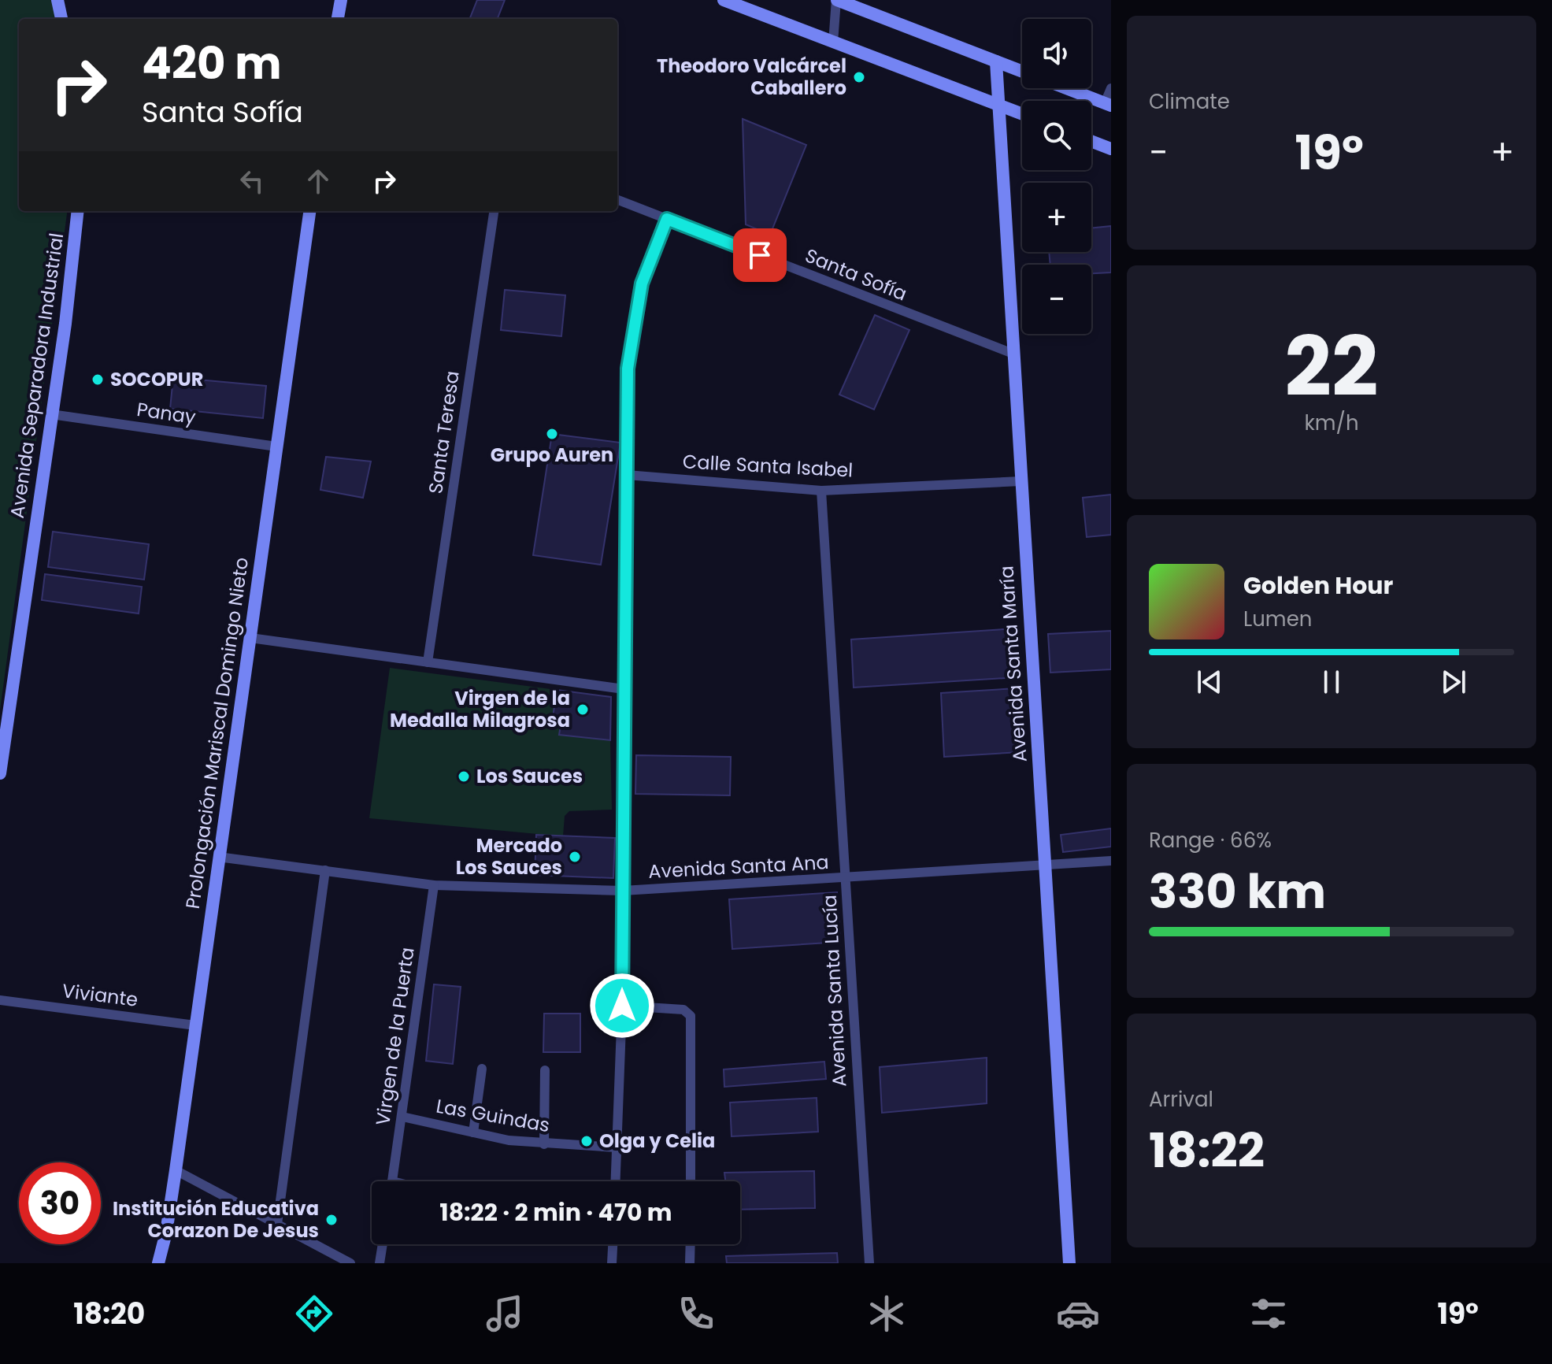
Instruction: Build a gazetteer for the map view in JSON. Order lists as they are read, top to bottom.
{
  "streets": {
    "street": [
      "Santa Sofía",
      "Avenida Separadora Industrial",
      "Panay",
      "Santa Teresa",
      "Calle Santa Isabel",
      "Avenida Santa María",
      "Prolongación Mariscal Domingo Nieto",
      "Avenida Santa Ana",
      "Avenida Santa Lucía",
      "Viviante",
      "Virgen de la Puerta",
      "Las Guindas"
    ]
  },
  "crossings": [
    ["Santa Sofía", "Avenida Santa María"],
    ["Avenida Separadora Industrial", "Panay"],
    ["Panay", "Prolongación Mariscal Domingo Nieto"],
    ["Calle Santa Isabel", "Avenida Santa María"],
    ["Calle Santa Isabel", "Avenida Santa Lucía"],
    ["Avenida Santa María", "Avenida Santa Ana"],
    ["Prolongación Mariscal Domingo Nieto", "Avenida Santa Ana"],
    ["Prolongación Mariscal Domingo Nieto", "Viviante"],
    ["Avenida Santa Ana", "Avenida Santa Lucía"],
    ["Avenida Santa Ana", "Virgen de la Puerta"],
    ["Virgen de la Puerta", "Las Guindas"]
  ],
  "places": [
    "Theodoro Valcárcel Caballero",
    "SOCOPUR",
    "Grupo Auren",
    "Virgen de la Medalla Milagrosa",
    "Los Sauces",
    "Mercado Los Sauces",
    "Olga y Celia",
    "Institución Educativa Corazon De Jesus"
  ],
  "page": {
    "tile": [
      "Climate",
      ["22", "km/h"],
      ["Range · 66%", "330 km"],
      ["Arrival", "18:22"]
    ],
    "map_buttons": ["+", "−"],
    "turn": ["420 m", "Santa Sofía"],
    "heat": ["−", "19°", "+"],
    "song": ["Golden Hour", "Lumen"],
    "limit": "30",
    "trip": "18:22 · 2 min · 470 m",
    "tabs": ["18:20", "19°"]
  }
}
